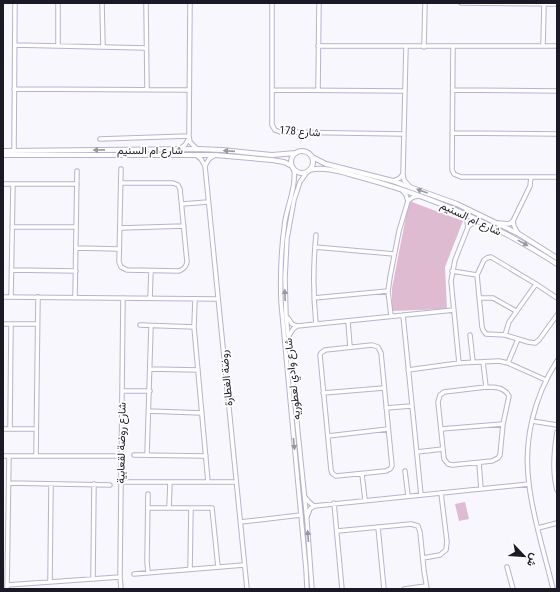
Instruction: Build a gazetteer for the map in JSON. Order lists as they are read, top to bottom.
{
  "streets": {
    "main road": ["شارع ام السنيم"],
    "street": [
      "شارع 178",
      "روضة الغطارة",
      "شارع وادي لعطوريه",
      "شارع روضة لقعابية"
    ]
  },
  "crossings": [
    ["شارع ام السنيم", "شارع وادي لعطوريه"]
  ],
  "north": "bottom right"
}
